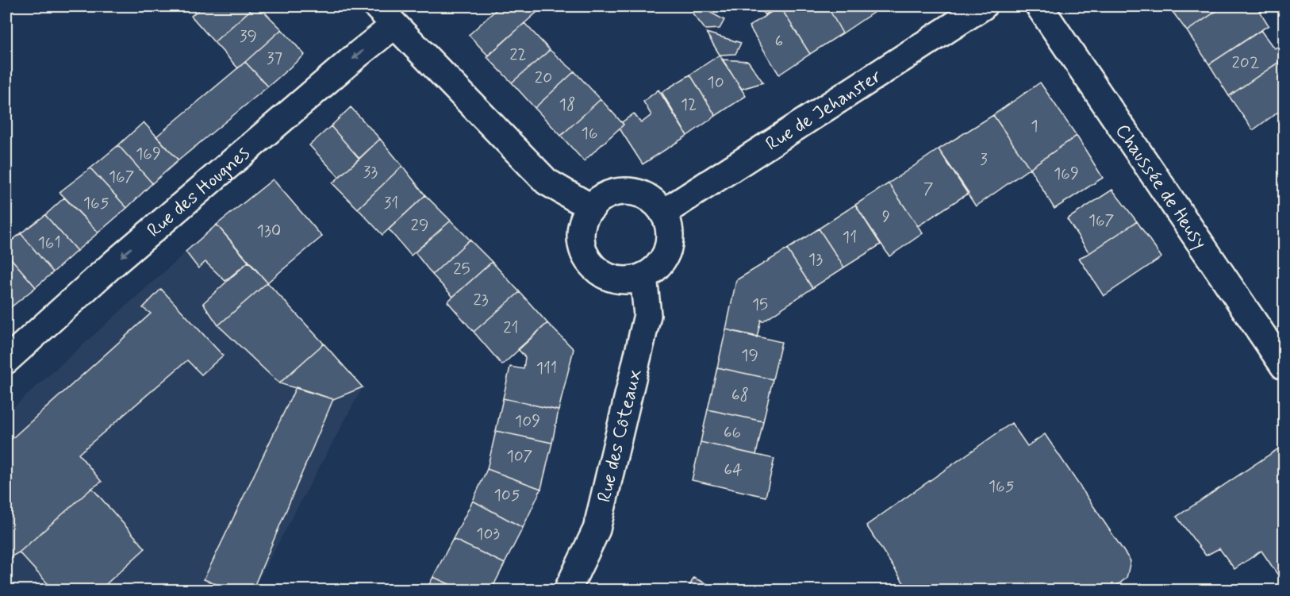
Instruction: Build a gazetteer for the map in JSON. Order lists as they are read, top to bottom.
{
  "streets": {
    "street": [
      "Rue de Jehanster",
      "Chaussée de Heusy",
      "Rue des Hougnes",
      "Rue des Côteaux"
    ]
  },
  "crossings": [
    ["Rue de Jehanster", "Rue des Côteaux"]
  ],
  "one_way": ["Rue des Hougnes"],
  "house_numbers": [
    "39",
    "6",
    "22",
    "37",
    "202",
    "20",
    "10",
    "18",
    "12",
    "1",
    "16",
    "169",
    "3",
    "33",
    "169",
    "167",
    "7",
    "165",
    "31",
    "9",
    "167",
    "29",
    "130",
    "11",
    "161",
    "13",
    "25",
    "23",
    "15",
    "21",
    "19",
    "111",
    "68",
    "109",
    "66",
    "107",
    "64",
    "165",
    "105",
    "103"
  ]
}
